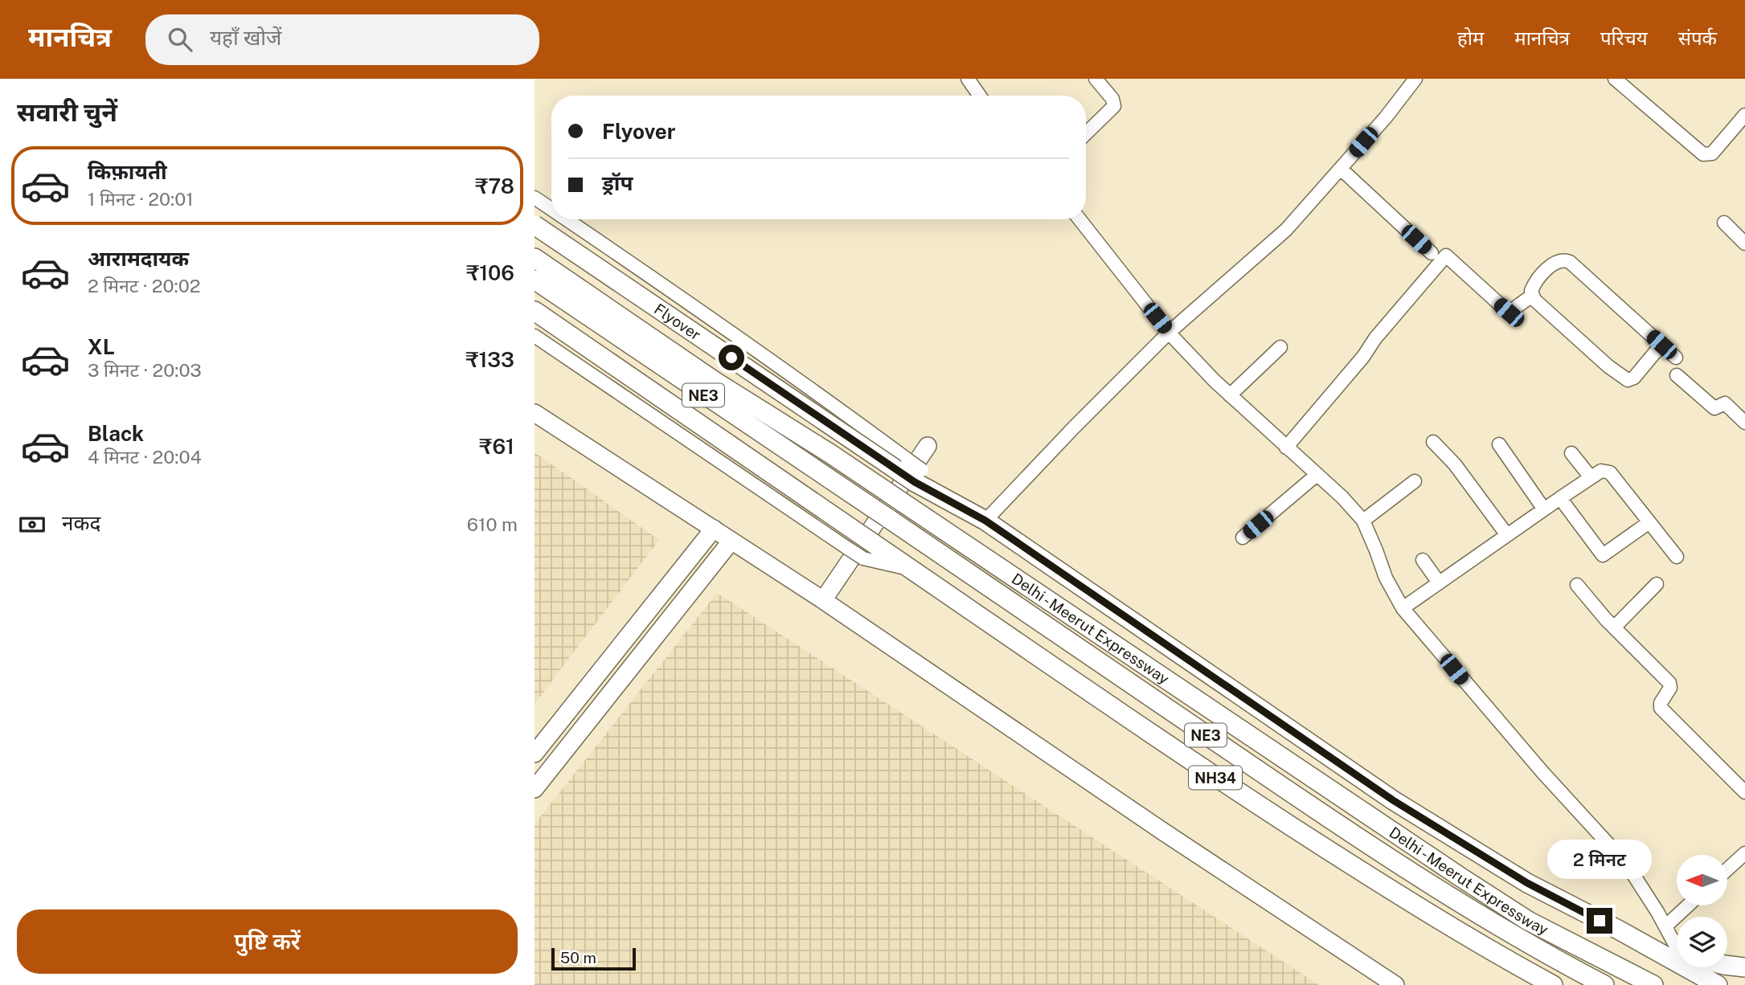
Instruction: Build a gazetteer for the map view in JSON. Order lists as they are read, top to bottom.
{
  "streets": {
    "highway": [
      "Flyover",
      "NE3",
      "Delhi - Meerut Expressway",
      "NH34"
    ]
  },
  "scale_bar": "50 m",
  "north": "left",
  "page": {
    "header": "मानचित्र",
    "search": "यहाँ खोजें",
    "nav": [
      "होम",
      "मानचित्र",
      "परिचय",
      "संपर्क"
    ],
    "heading": "सवारी चुनें",
    "banner": ["Flyover", "ड्रॉप"],
    "list": [
      {
        "name": "किफ़ायती",
        "note": "1 मिनट · 20:01",
        "value": "₹78"
      },
      {
        "name": "आरामदायक",
        "note": "2 मिनट · 20:02",
        "value": "₹106"
      },
      {
        "name": "XL",
        "note": "3 मिनट · 20:03",
        "value": "₹133"
      },
      {
        "name": "Black",
        "note": "4 मिनट · 20:04",
        "value": "₹61"
      }
    ],
    "pay": ["नकद", "610 m"],
    "bubble": "2 मिनट",
    "buttons": "पुष्टि करें",
    "scale": "50 m"
  }
}
